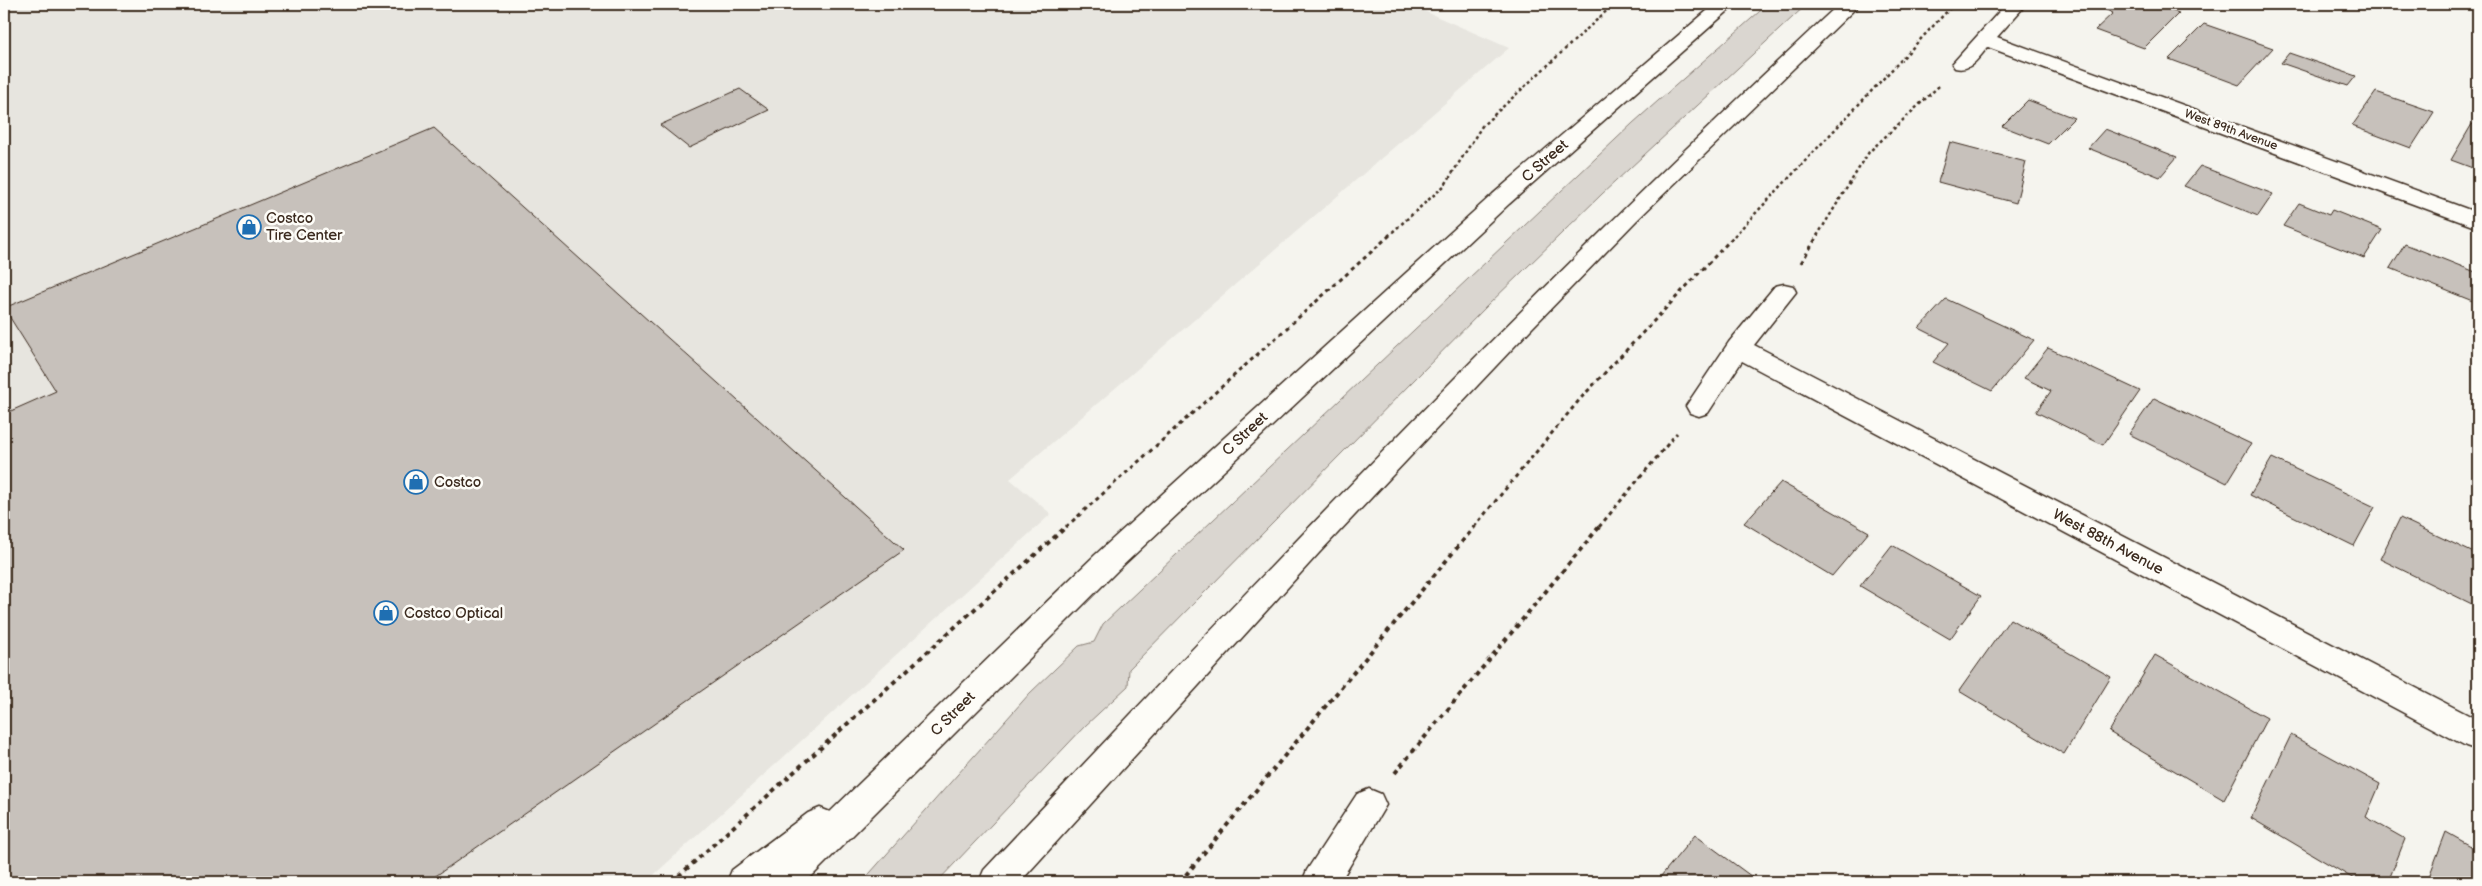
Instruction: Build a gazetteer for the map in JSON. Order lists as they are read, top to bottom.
{
  "streets": {
    "main road": ["West 89th Avenue", "C Street", "West 88th Avenue"]
  },
  "places": {
    "shop": ["Costco Tire Center", "Costco", "Costco Optical"]
  }
}
